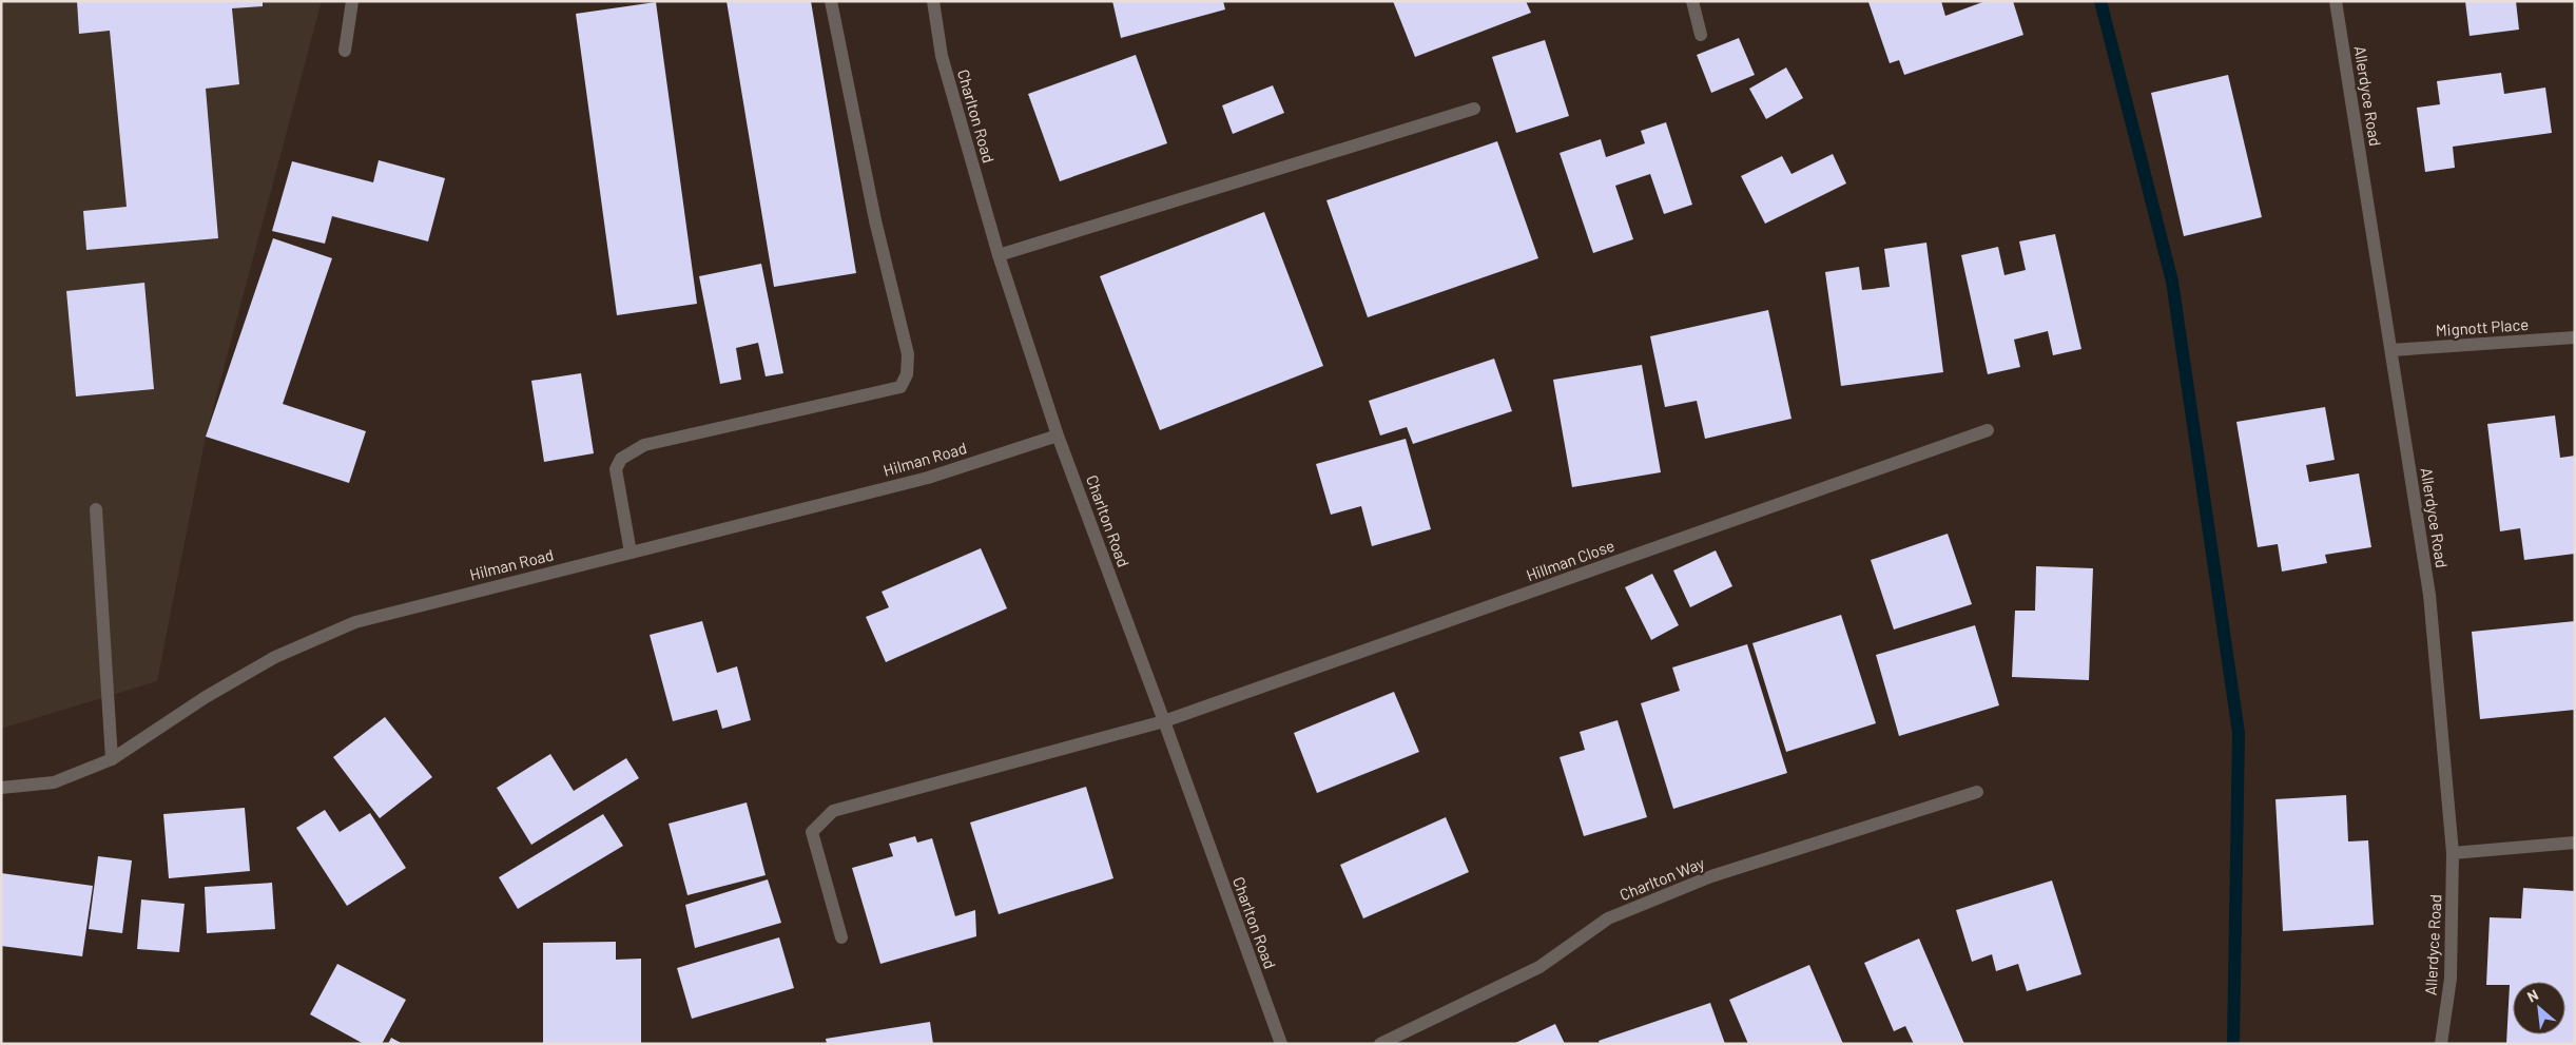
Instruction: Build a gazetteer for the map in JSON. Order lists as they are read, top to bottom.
{
  "streets": {
    "street": [
      "Allerdyce Road",
      "Charlton Road",
      "Mignott Place",
      "Hilman Road",
      "Hillman Close",
      "Charlton Way"
    ]
  },
  "crossings": [
    ["Allerdyce Road", "Mignott Place"],
    ["Charlton Road", "Hilman Road"],
    ["Charlton Road", "Hillman Close"]
  ],
  "north": "top left"
}
